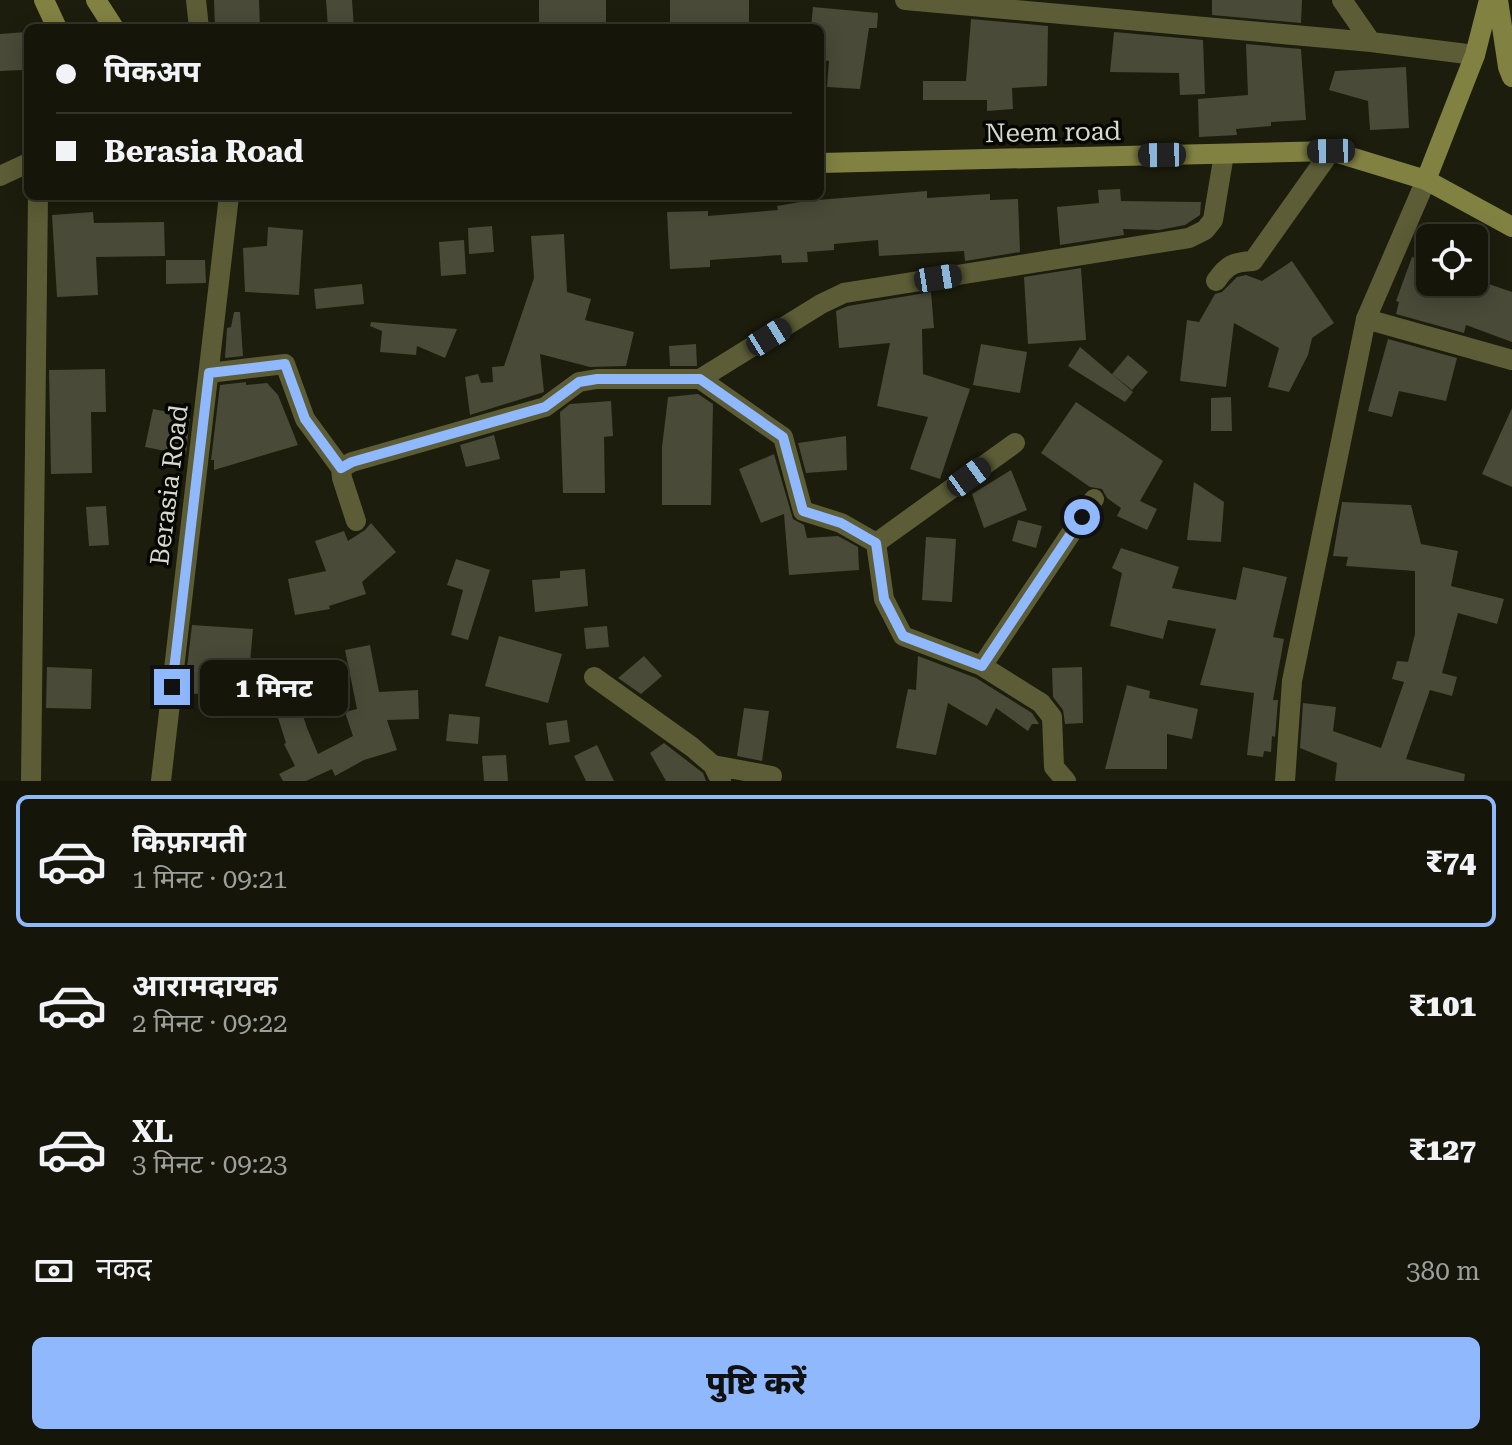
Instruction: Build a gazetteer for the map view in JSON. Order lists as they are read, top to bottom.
{
  "streets": {
    "main road": ["Neem road"],
    "street": ["Berasia Road"]
  },
  "page": {
    "banner": ["पिकअप", "Berasia Road"],
    "bubble": "1 मिनट",
    "list": [
      {
        "name": "किफ़ायती",
        "note": "1 मिनट · 09:21",
        "value": "₹74"
      },
      {
        "name": "आरामदायक",
        "note": "2 मिनट · 09:22",
        "value": "₹101"
      },
      {
        "name": "XL",
        "note": "3 मिनट · 09:23",
        "value": "₹127"
      }
    ],
    "pay": ["नकद", "380 m"],
    "buttons": "पुष्टि करें"
  }
}
